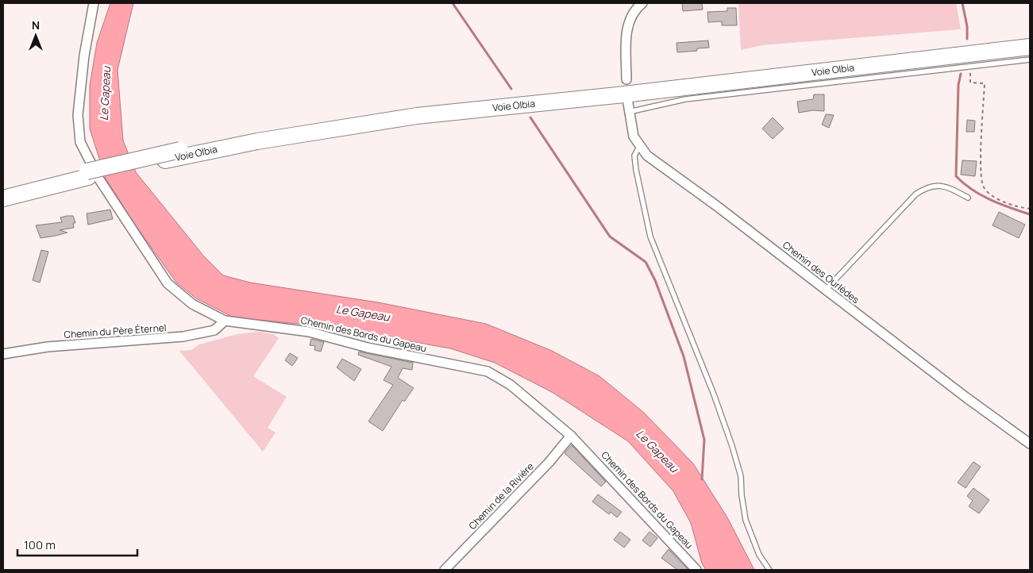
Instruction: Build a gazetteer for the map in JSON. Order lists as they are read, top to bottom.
{
  "streets": {
    "highway": ["Voie Olbia"],
    "street": [
      "Chemin des Ourlèdes",
      "Chemin du Père Éternel",
      "Chemin des Bords du Gapeau",
      "Chemin de la Rivière"
    ]
  },
  "crossings": [
    ["Chemin du Père Éternel", "Chemin des Bords du Gapeau"],
    ["Chemin des Bords du Gapeau", "Chemin de la Rivière"]
  ],
  "water": ["Le Gapeau"],
  "scale_bar": "100 m",
  "north": "top"
}
